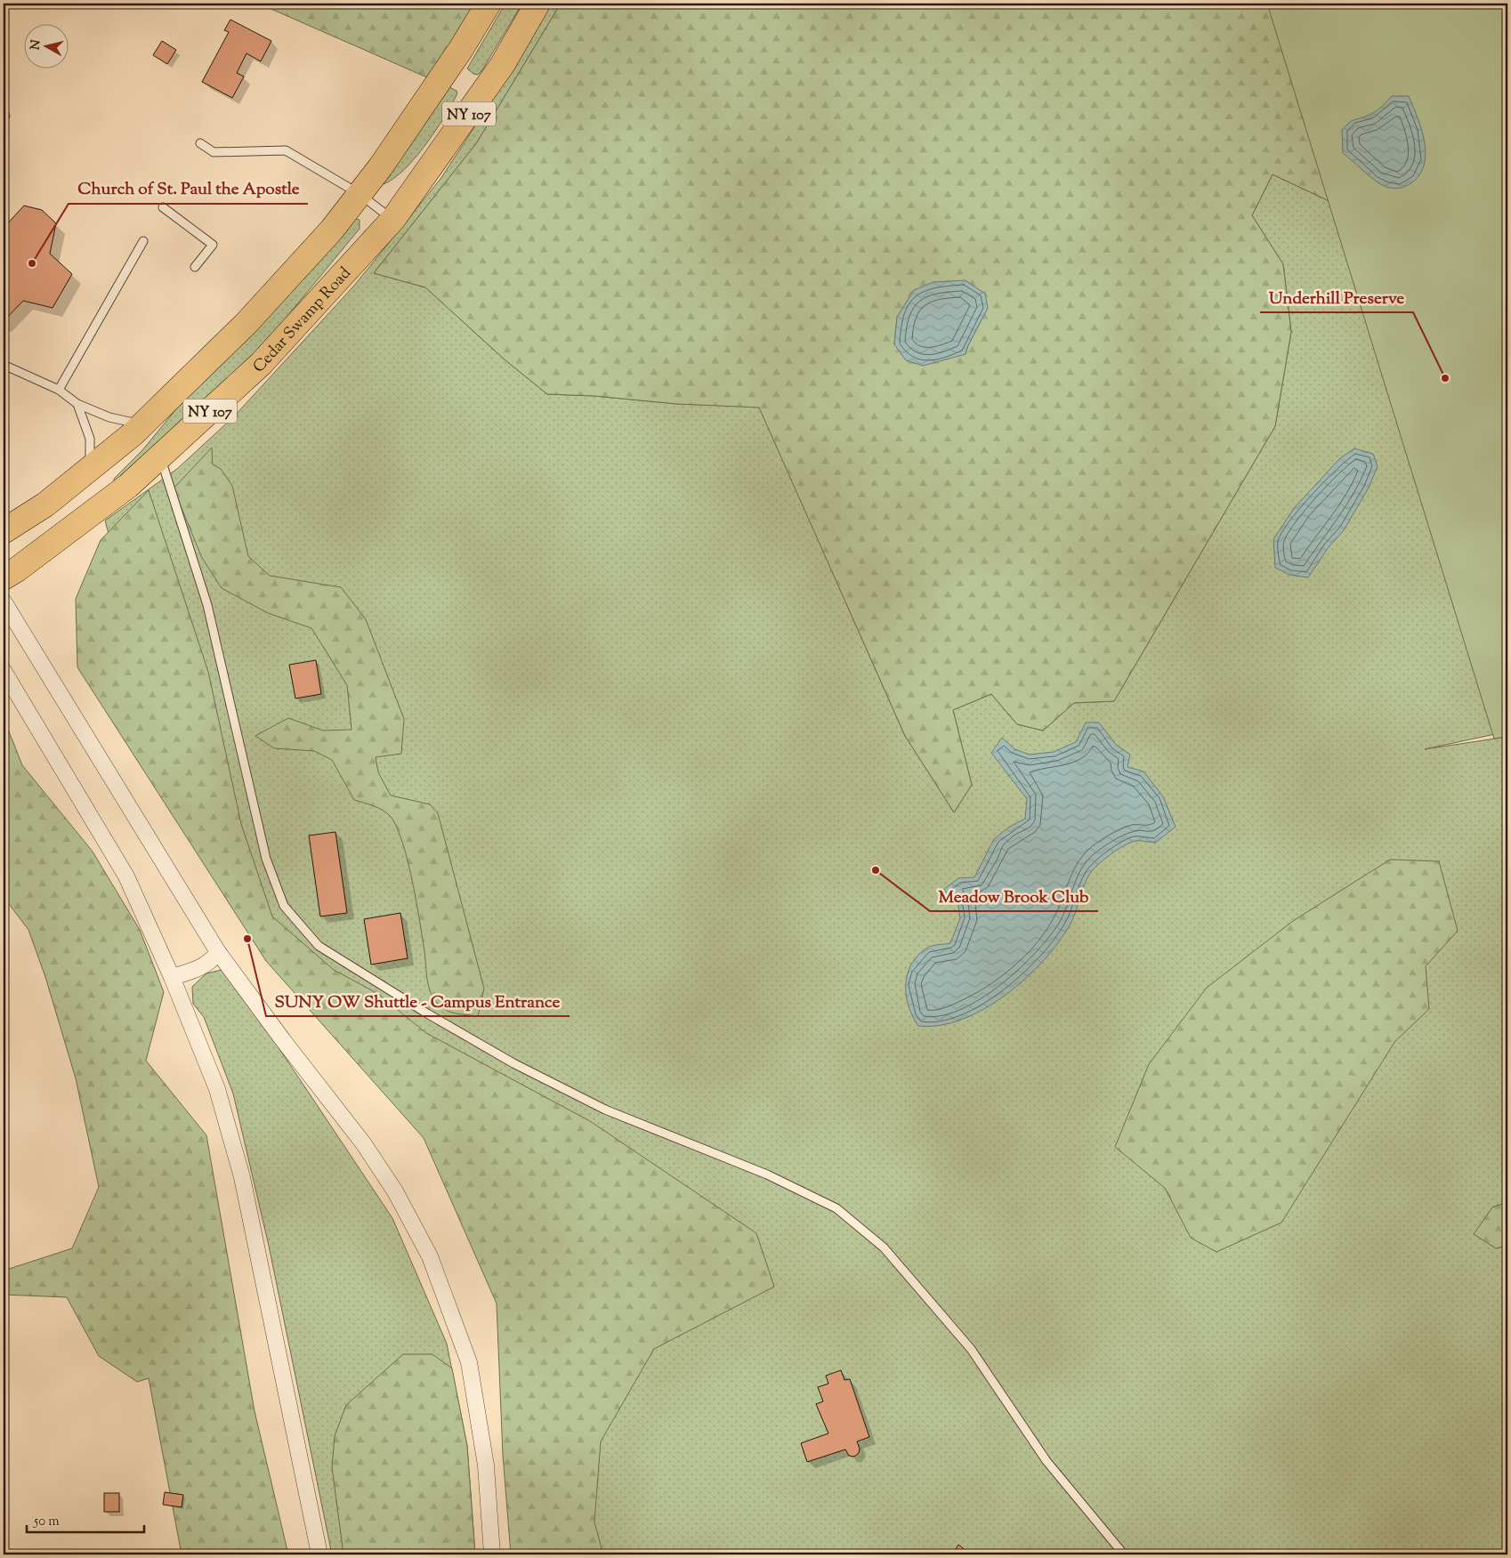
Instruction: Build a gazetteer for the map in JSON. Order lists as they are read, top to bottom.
{
  "streets": {
    "main road": ["NY 107", "Cedar Swamp Road"]
  },
  "places": [
    "Church of St. Paul the Apostle",
    "Underhill Preserve",
    "Meadow Brook Club",
    "SUNY OW Shuttle - Campus Entrance"
  ],
  "scale_bar": "50 m",
  "north": "left"
}
